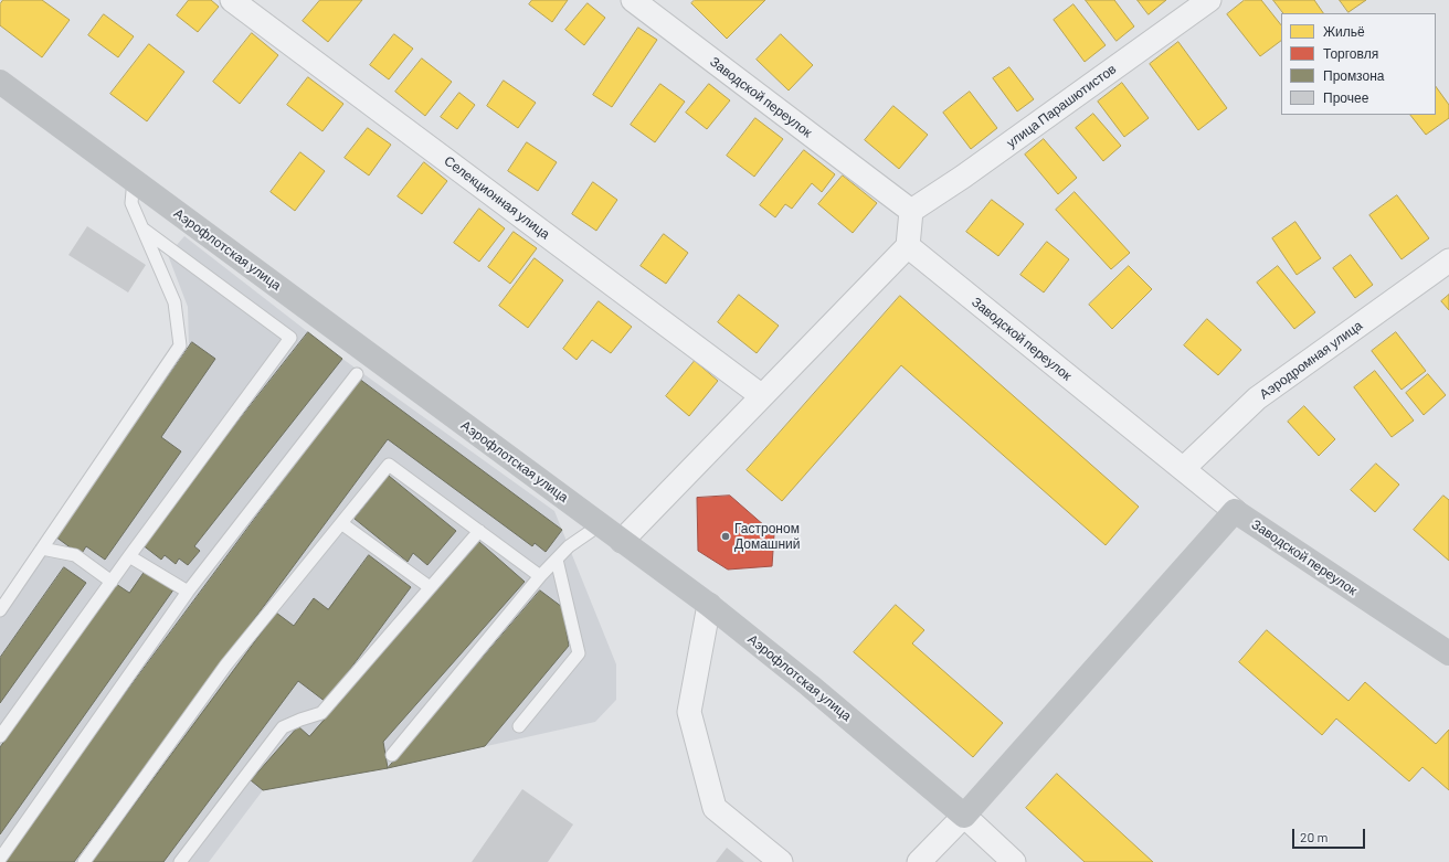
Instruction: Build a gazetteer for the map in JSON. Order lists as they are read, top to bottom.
{
  "streets": {
    "street": [
      "Заводской переулок",
      "улица Парашютистов",
      "Селекционная улица",
      "Аэрофлотская улица",
      "Аэродромная улица"
    ]
  },
  "crossings": [
    ["Заводской переулок", "улица Парашютистов"],
    ["Заводской переулок", "Аэродромная улица"]
  ],
  "places": ["Гастроном Домашний"],
  "legend": [
    "Жильё",
    "Торговля",
    "Промзона",
    "Прочее"
  ],
  "scale_bar": "20 m"
}
